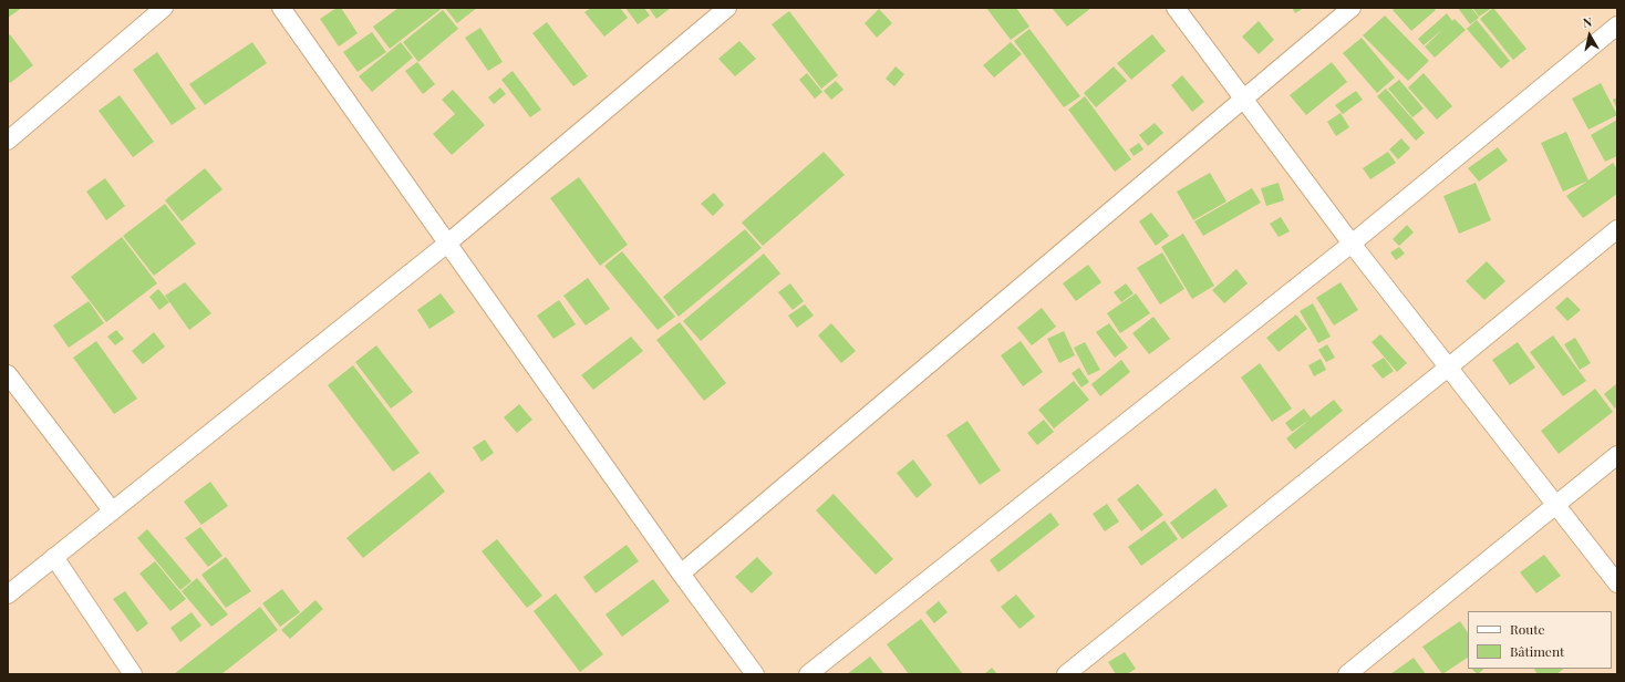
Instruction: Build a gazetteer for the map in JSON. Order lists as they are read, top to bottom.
{
  "legend": ["Route", "Bâtiment"],
  "north": "top"
}
